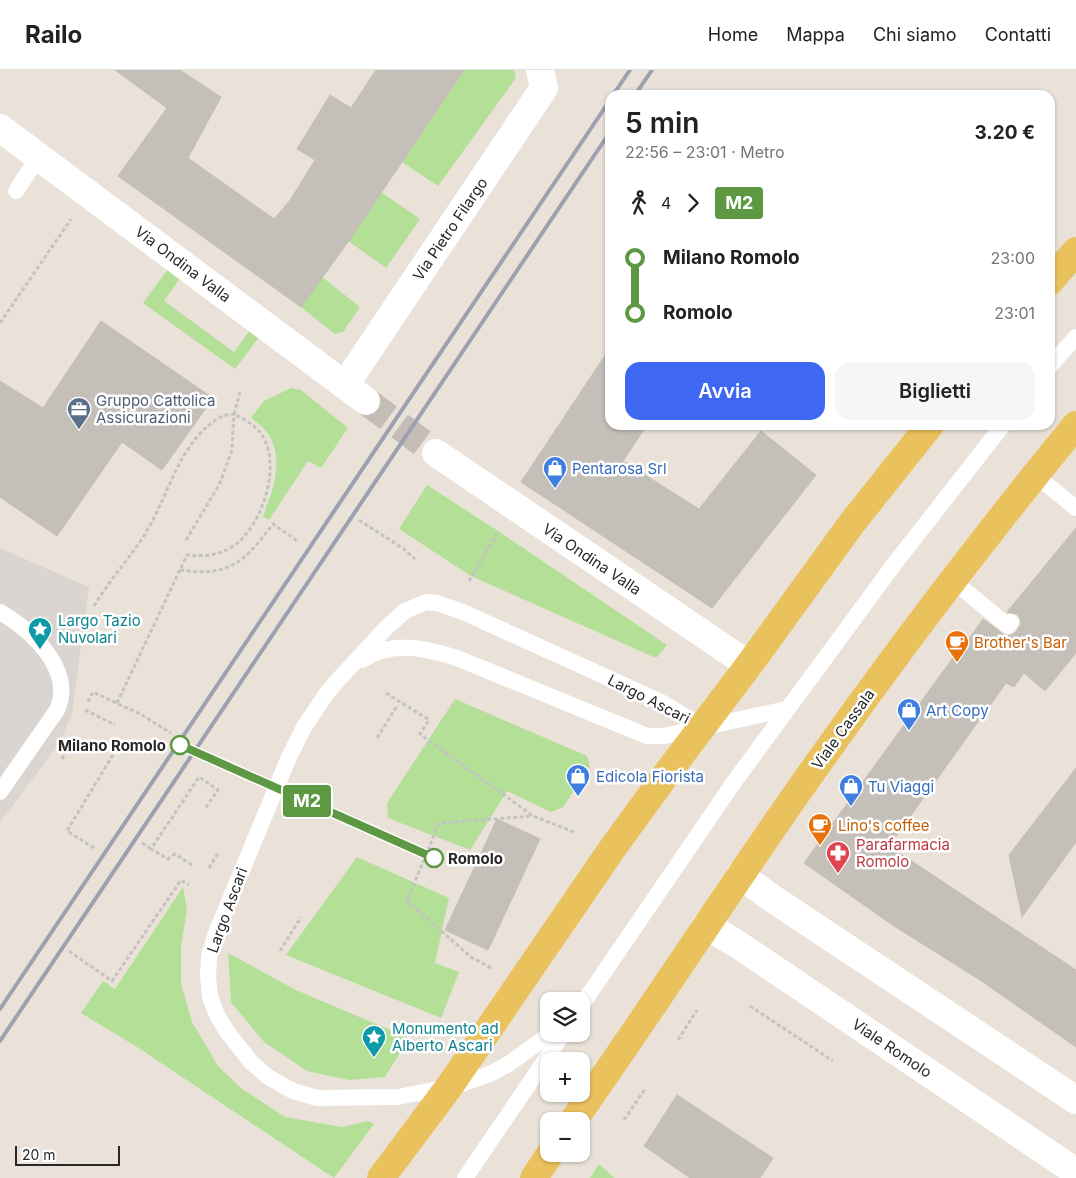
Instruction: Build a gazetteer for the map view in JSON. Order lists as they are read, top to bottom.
{
  "streets": {
    "main road": ["Viale Cassala"],
    "street": ["Via Pietro Filargo", "Via Ondina Valla", "Viale Romolo"],
    "lane": ["Largo Ascari"]
  },
  "crossings": [
    ["Via Pietro Filargo", "Via Ondina Valla"],
    ["Viale Cassala", "Viale Romolo"]
  ],
  "places": {
    "office": ["Gruppo Cattolica Assicurazioni"],
    "shop": [
      "Pentarosa Srl",
      "Art Copy",
      "Edicola Fiorista",
      "Tu Viaggi"
    ],
    "place": ["Largo Tazio Nuvolari", "Monumento ad Alberto Ascari"],
    "cafe": ["Brother's Bar", "Lino's coffee"],
    "other": ["Milano Romolo", "Romolo"],
    "pharmacy": ["Parafarmacia Romolo"]
  },
  "lines": ["metro line M2"],
  "scale_bar": "20 m",
  "page": {
    "header": "Railo",
    "nav": [
      "Home",
      "Mappa",
      "Chi siamo",
      "Contatti"
    ],
    "on_map": "M2",
    "heading": ["5 min", "22:56 – 23:01 · Metro", "3.20 €"],
    "legs": ["4", "M2"],
    "list": [
      {
        "name": "Milano Romolo",
        "value": "23:00"
      },
      {
        "name": "Romolo",
        "value": "23:01"
      }
    ],
    "buttons": ["Avvia", "Biglietti"],
    "map_buttons": ["+", "−"],
    "scale": "20 m"
  }
}
